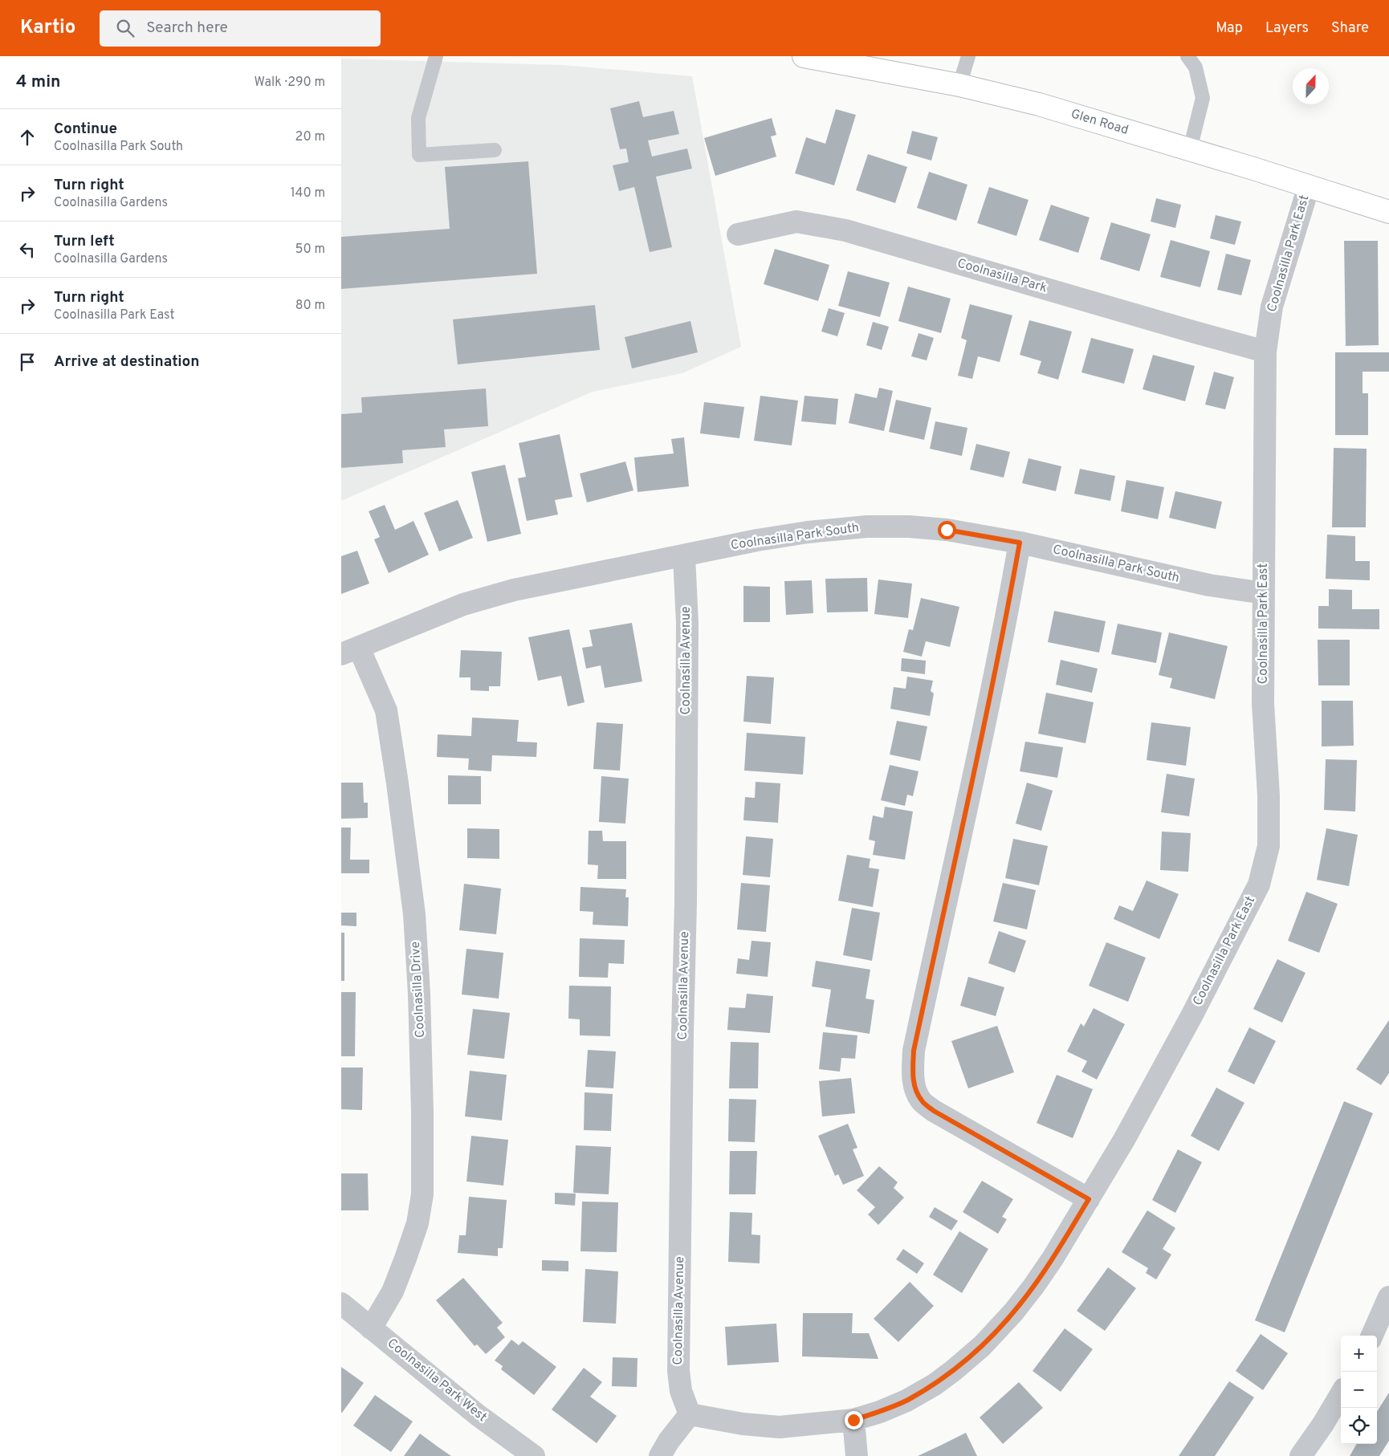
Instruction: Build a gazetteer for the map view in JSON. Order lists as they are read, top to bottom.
{
  "streets": {
    "main road": ["Glen Road"],
    "street": [
      "Coolnasilla Park East",
      "Coolnasilla Park",
      "Coolnasilla Park South",
      "Coolnasilla Avenue",
      "Coolnasilla Drive",
      "Coolnasilla Park West"
    ]
  },
  "crossings": [
    ["Glen Road", "Coolnasilla Park East"],
    ["Coolnasilla Park East", "Coolnasilla Park"],
    ["Coolnasilla Park East", "Coolnasilla Park South"],
    ["Coolnasilla Park East", "Coolnasilla Avenue"],
    ["Coolnasilla Park South", "Coolnasilla Avenue"],
    ["Coolnasilla Park South", "Coolnasilla Drive"],
    ["Coolnasilla Drive", "Coolnasilla Park West"]
  ],
  "north": "top",
  "page": {
    "header": "Kartio",
    "search": "Search here",
    "nav": ["Map", "Layers", "Share"],
    "heading": ["4 min", "Walk · 290 m"],
    "list": [
      ["Continue", "Coolnasilla Park South", "20 m"],
      ["Turn right", "Coolnasilla Gardens", "140 m"],
      ["Turn left", "Coolnasilla Gardens", "50 m"],
      ["Turn right", "Coolnasilla Park East", "80 m"],
      "Arrive at destination"
    ],
    "map_buttons": ["+", "−"]
  }
}
